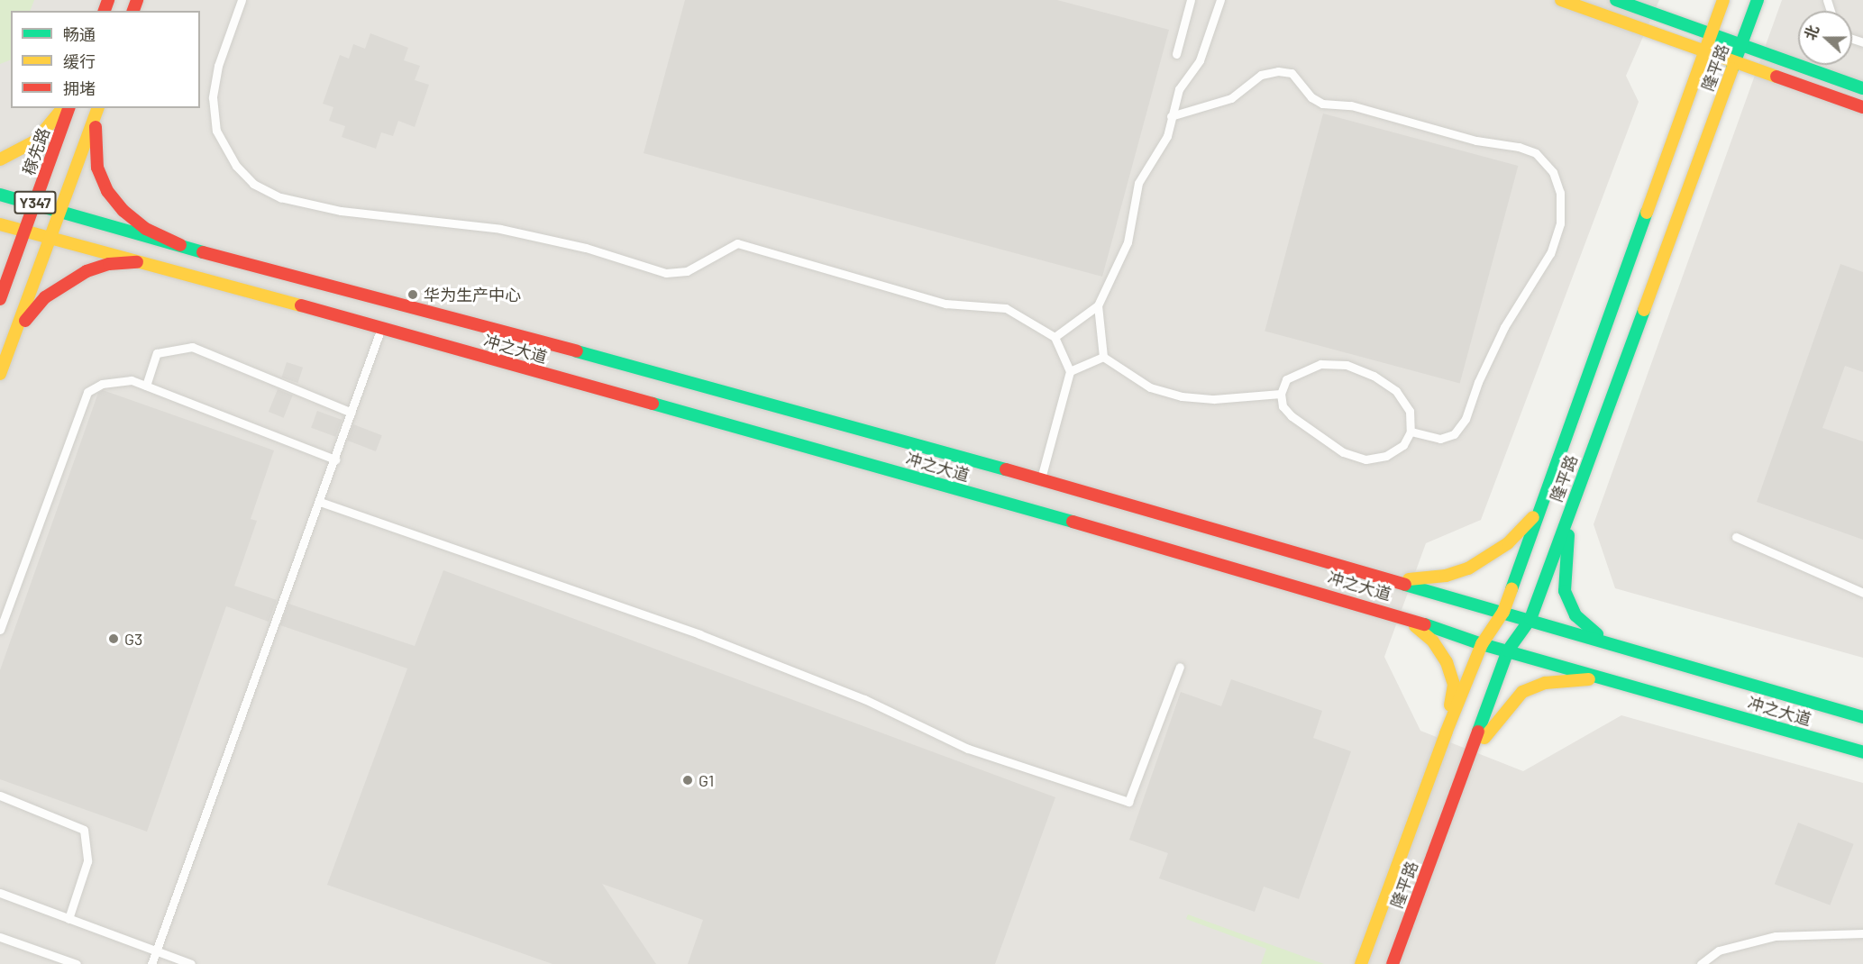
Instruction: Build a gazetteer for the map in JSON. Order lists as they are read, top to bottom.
{
  "streets": {
    "main road": [
      "隆平路",
      "稼先路",
      "Y347",
      "冲之大道"
    ]
  },
  "crossings": [
    ["隆平路", "冲之大道"],
    ["稼先路", "冲之大道"],
    ["Y347", "冲之大道"]
  ],
  "places": ["华为生产中心", "G3", "G1"],
  "legend": ["畅通", "缓行", "拥堵"],
  "north": "left"
}
